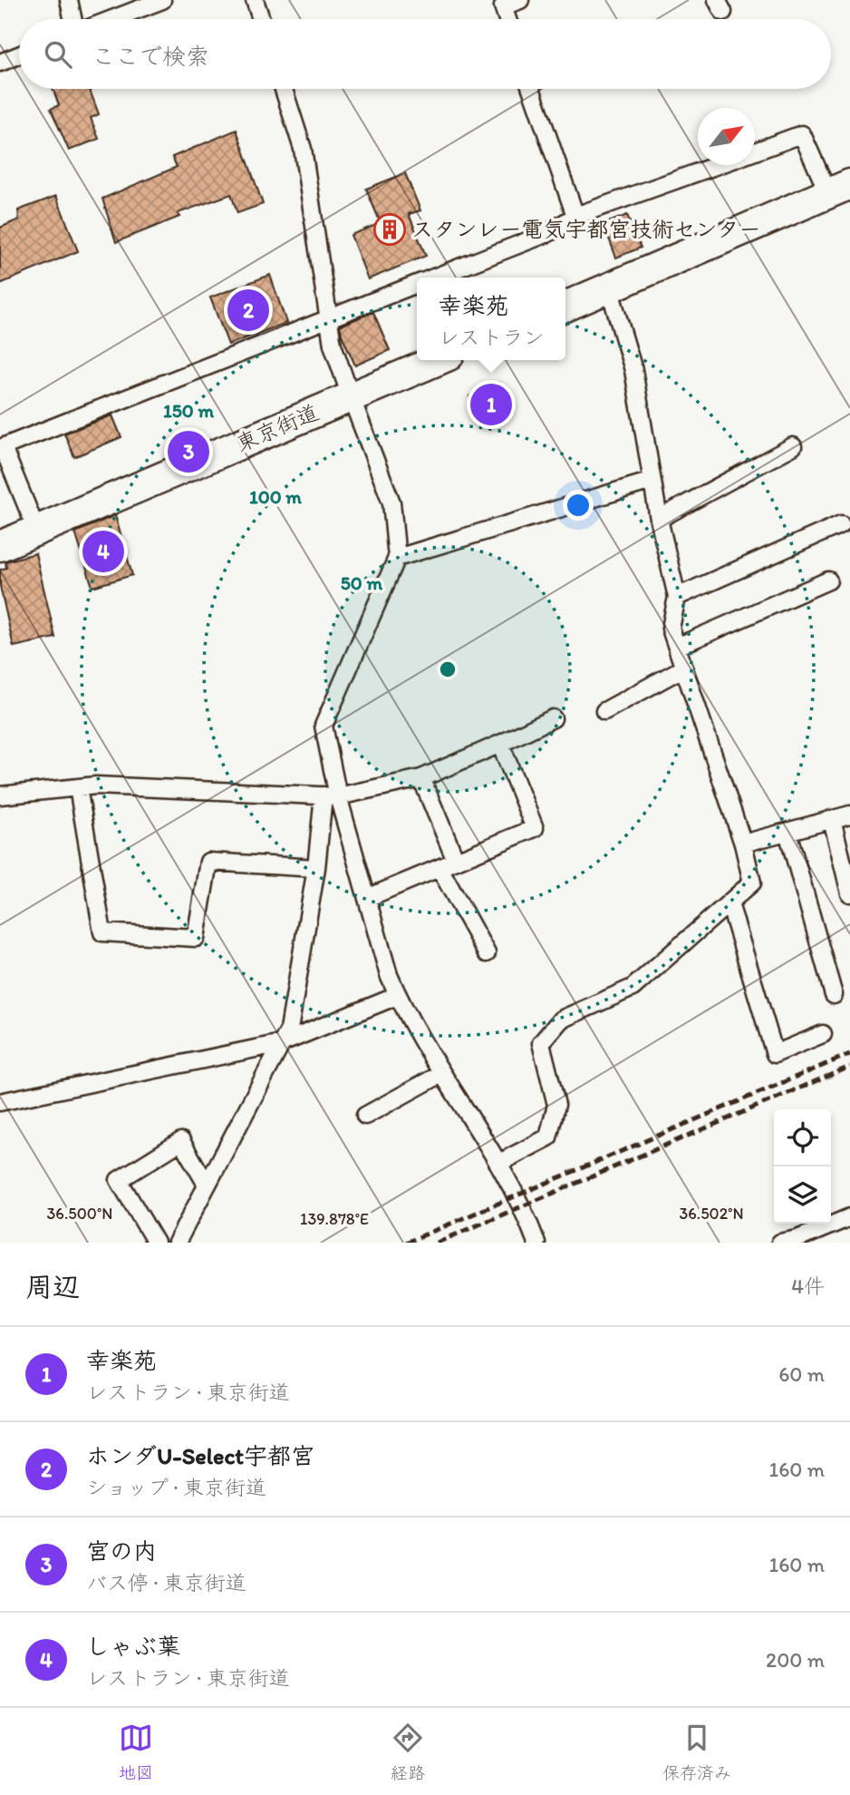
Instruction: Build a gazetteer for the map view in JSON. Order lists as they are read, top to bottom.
{
  "streets": {
    "highway": ["東京街道"]
  },
  "places": {
    "building": ["スタンレー電気宇都宮技術センター"]
  },
  "north": "top right",
  "page": {
    "search": "ここで検索",
    "popup": ["幸楽苑", "レストラン"],
    "pins": [
      "2",
      "1",
      "3",
      "4"
    ],
    "heading": ["周辺", "4件"],
    "list": [
      {
        "mark": "1",
        "name": "幸楽苑",
        "note": "レストラン · 東京街道",
        "value": "60 m"
      },
      {
        "mark": "2",
        "name": "ホンダU-Select宇都宮",
        "note": "ショップ · 東京街道",
        "value": "160 m"
      },
      {
        "mark": "3",
        "name": "宮の内",
        "note": "バス停 · 東京街道",
        "value": "160 m"
      },
      {
        "mark": "4",
        "name": "しゃぶ葉",
        "note": "レストラン · 東京街道",
        "value": "200 m"
      }
    ],
    "nav": ["地図", "経路", "保存済み"]
  },
  "coordinates": ["36.500°N", "36.502°N", "139.878°E"],
  "rings": ["150 m", "100 m", "50 m"]
}
